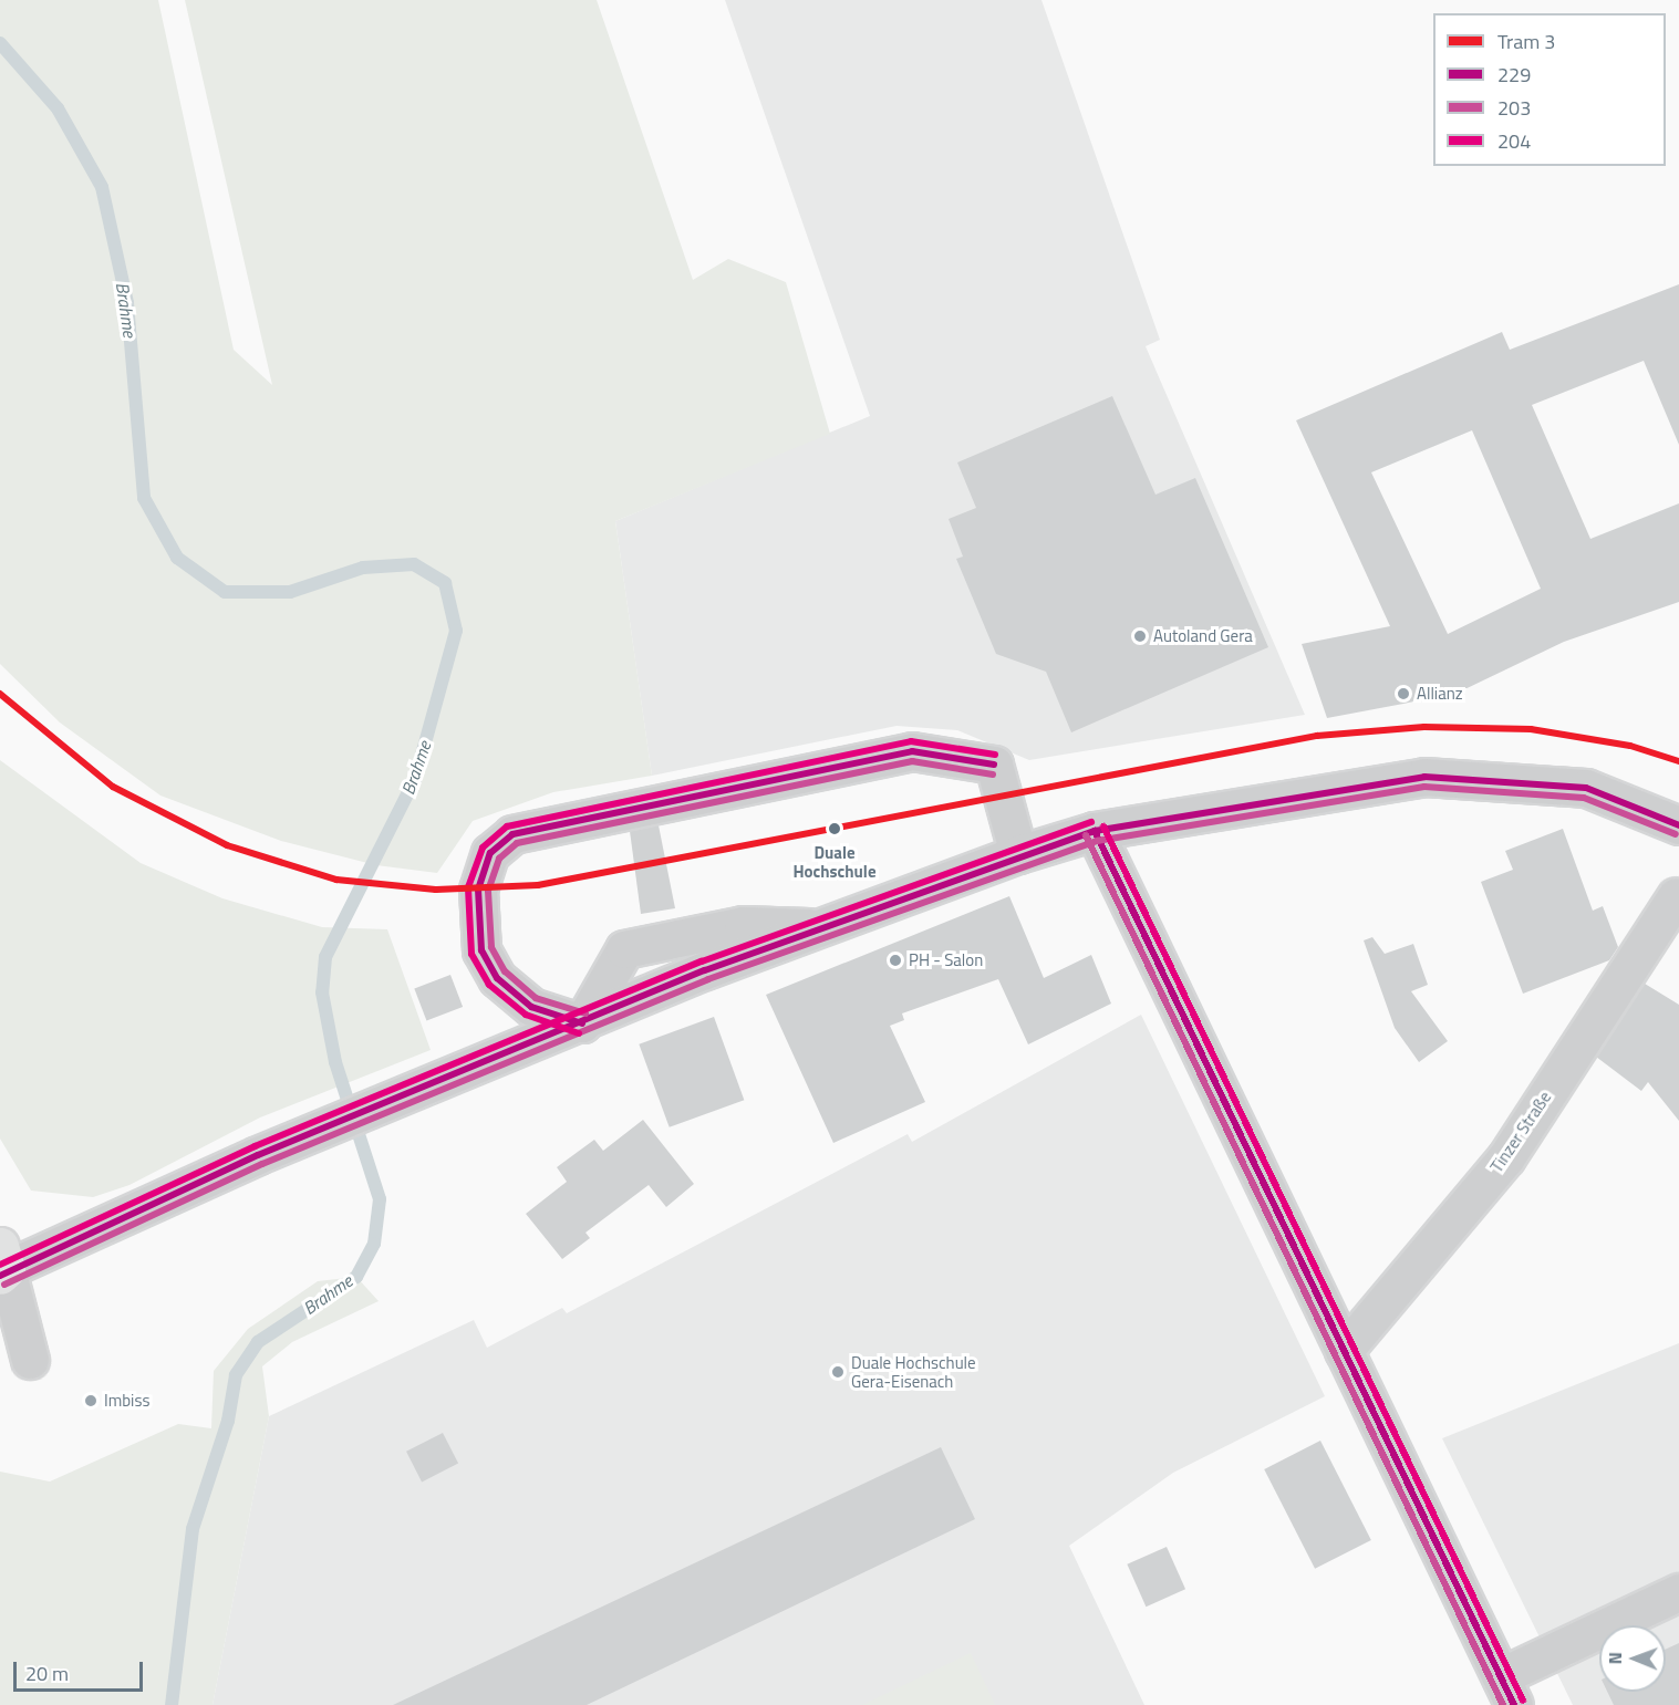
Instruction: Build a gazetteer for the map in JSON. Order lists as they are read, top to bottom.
{
  "streets": {
    "street": ["Tinzer Straße"]
  },
  "water": ["Brahme"],
  "places": [
    "Autoland Gera",
    "Allianz",
    "Duale Hochschule",
    "PH - Salon",
    "Duale Hochschule Gera-Eisenach",
    "Imbiss"
  ],
  "lines": [
    "tram line 3",
    "transit line 204",
    "transit line 229",
    "transit line 203"
  ],
  "legend": [
    "Tram 3",
    "229",
    "203",
    "204"
  ],
  "scale_bar": "20 m",
  "north": "left"
}
